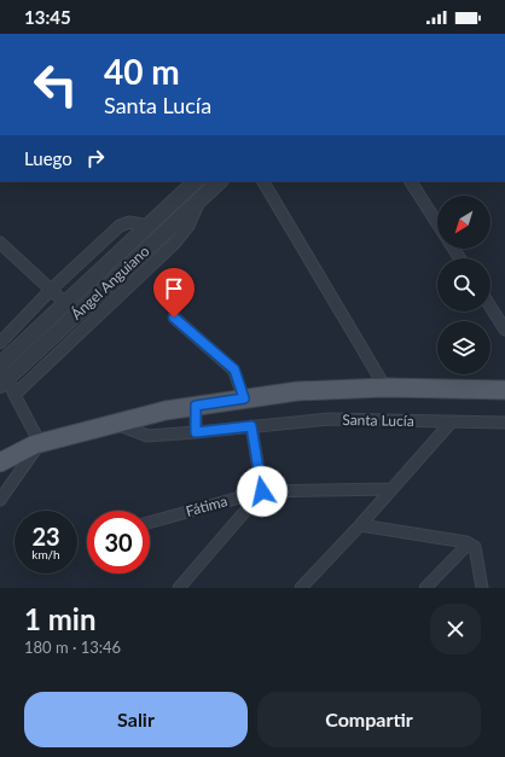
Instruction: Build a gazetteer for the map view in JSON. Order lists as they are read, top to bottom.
{
  "streets": {
    "street": ["Ángel Anguiano", "Santa Lucía", "Fátima"]
  },
  "north": "bottom left",
  "page": {
    "status": "13:45",
    "turn": ["40 m", "Santa Lucía"],
    "then": "Luego",
    "speed": "23 km/h",
    "limit": "30",
    "heading": ["1 min", "180 m · 13:46"],
    "buttons": ["Salir", "Compartir"]
  }
}
